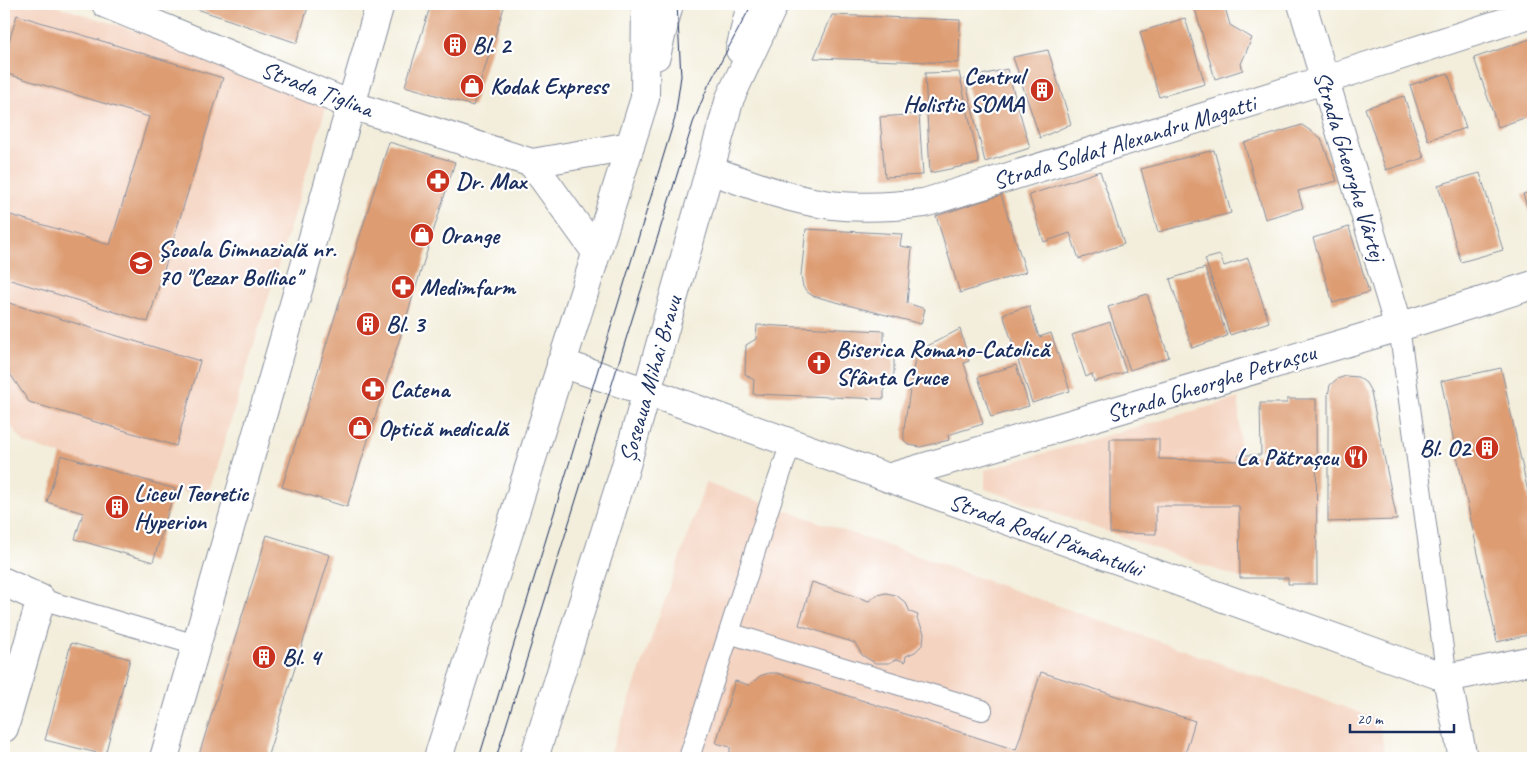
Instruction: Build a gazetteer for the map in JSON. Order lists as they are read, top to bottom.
{
  "streets": {
    "street": [
      "Strada Țiglina",
      "Strada Soldat Alexandru Magatti",
      "Strada Gheorghe Vârtej",
      "Șoseaua Mihai Bravu",
      "Strada Gheorghe Petrașcu",
      "Strada Rodul Pământului"
    ]
  },
  "crossings": [
    ["Strada Soldat Alexandru Magatti", "Strada Gheorghe Vârtej"],
    ["Strada Soldat Alexandru Magatti", "Șoseaua Mihai Bravu"],
    ["Strada Gheorghe Vârtej", "Strada Gheorghe Petrașcu"],
    ["Șoseaua Mihai Bravu", "Strada Rodul Pământului"],
    ["Strada Gheorghe Petrașcu", "Strada Rodul Pământului"]
  ],
  "places": {
    "building": [
      "Bl. 2",
      "Centrul Holistic SOMA",
      "Bl. 3",
      "Bl. O2",
      "Liceul Teoretic Hyperion",
      "Bl. 4"
    ],
    "shop": ["Kodak Express", "Orange", "Optică medicală"],
    "pharmacy": ["Dr. Max", "Medimfarm", "Catena"],
    "school or university": ["Școala Gimnazială nr. 70 \"Cezar Bolliac\""],
    "church": ["Biserica Romano-Catolică Sfânta Cruce"],
    "restaurant": ["La Pătrașcu"]
  },
  "scale_bar": "20 m"
}
